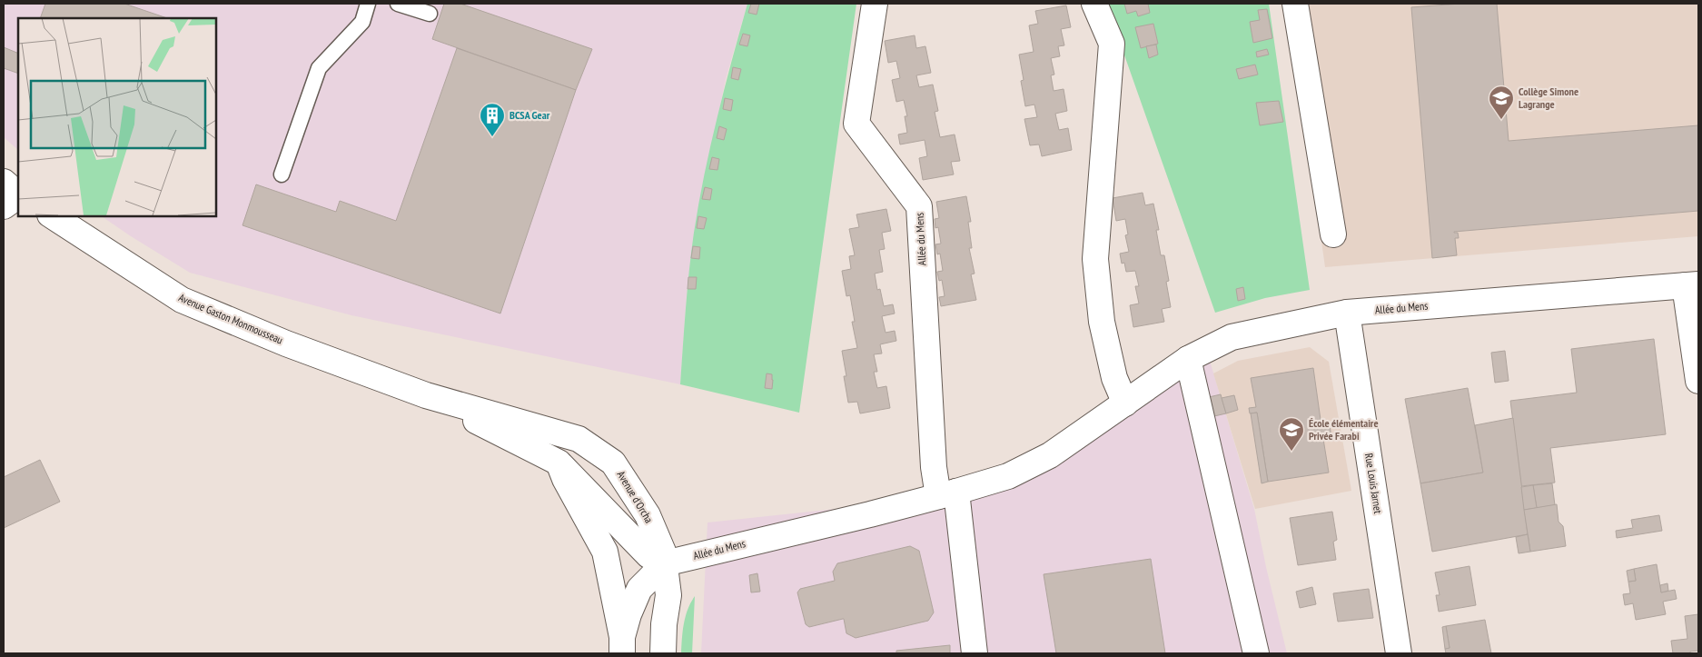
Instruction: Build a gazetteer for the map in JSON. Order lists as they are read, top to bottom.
{
  "streets": {
    "street": [
      "Allée du Mens",
      "Avenue Gaston Monmousseau",
      "Rue Louis Jarnet",
      "Avenue d'Orcha"
    ]
  },
  "crossings": [
    ["Allée du Mens", "Avenue Gaston Monmousseau"],
    ["Allée du Mens", "Rue Louis Jarnet"],
    ["Allée du Mens", "Avenue d'Orcha"],
    ["Avenue Gaston Monmousseau", "Avenue d'Orcha"]
  ],
  "places": {
    "school or university": ["Collège Simone Lagrange", "École élémentaire Privée Farabi"],
    "building": ["BCSA Gear"]
  }
}
